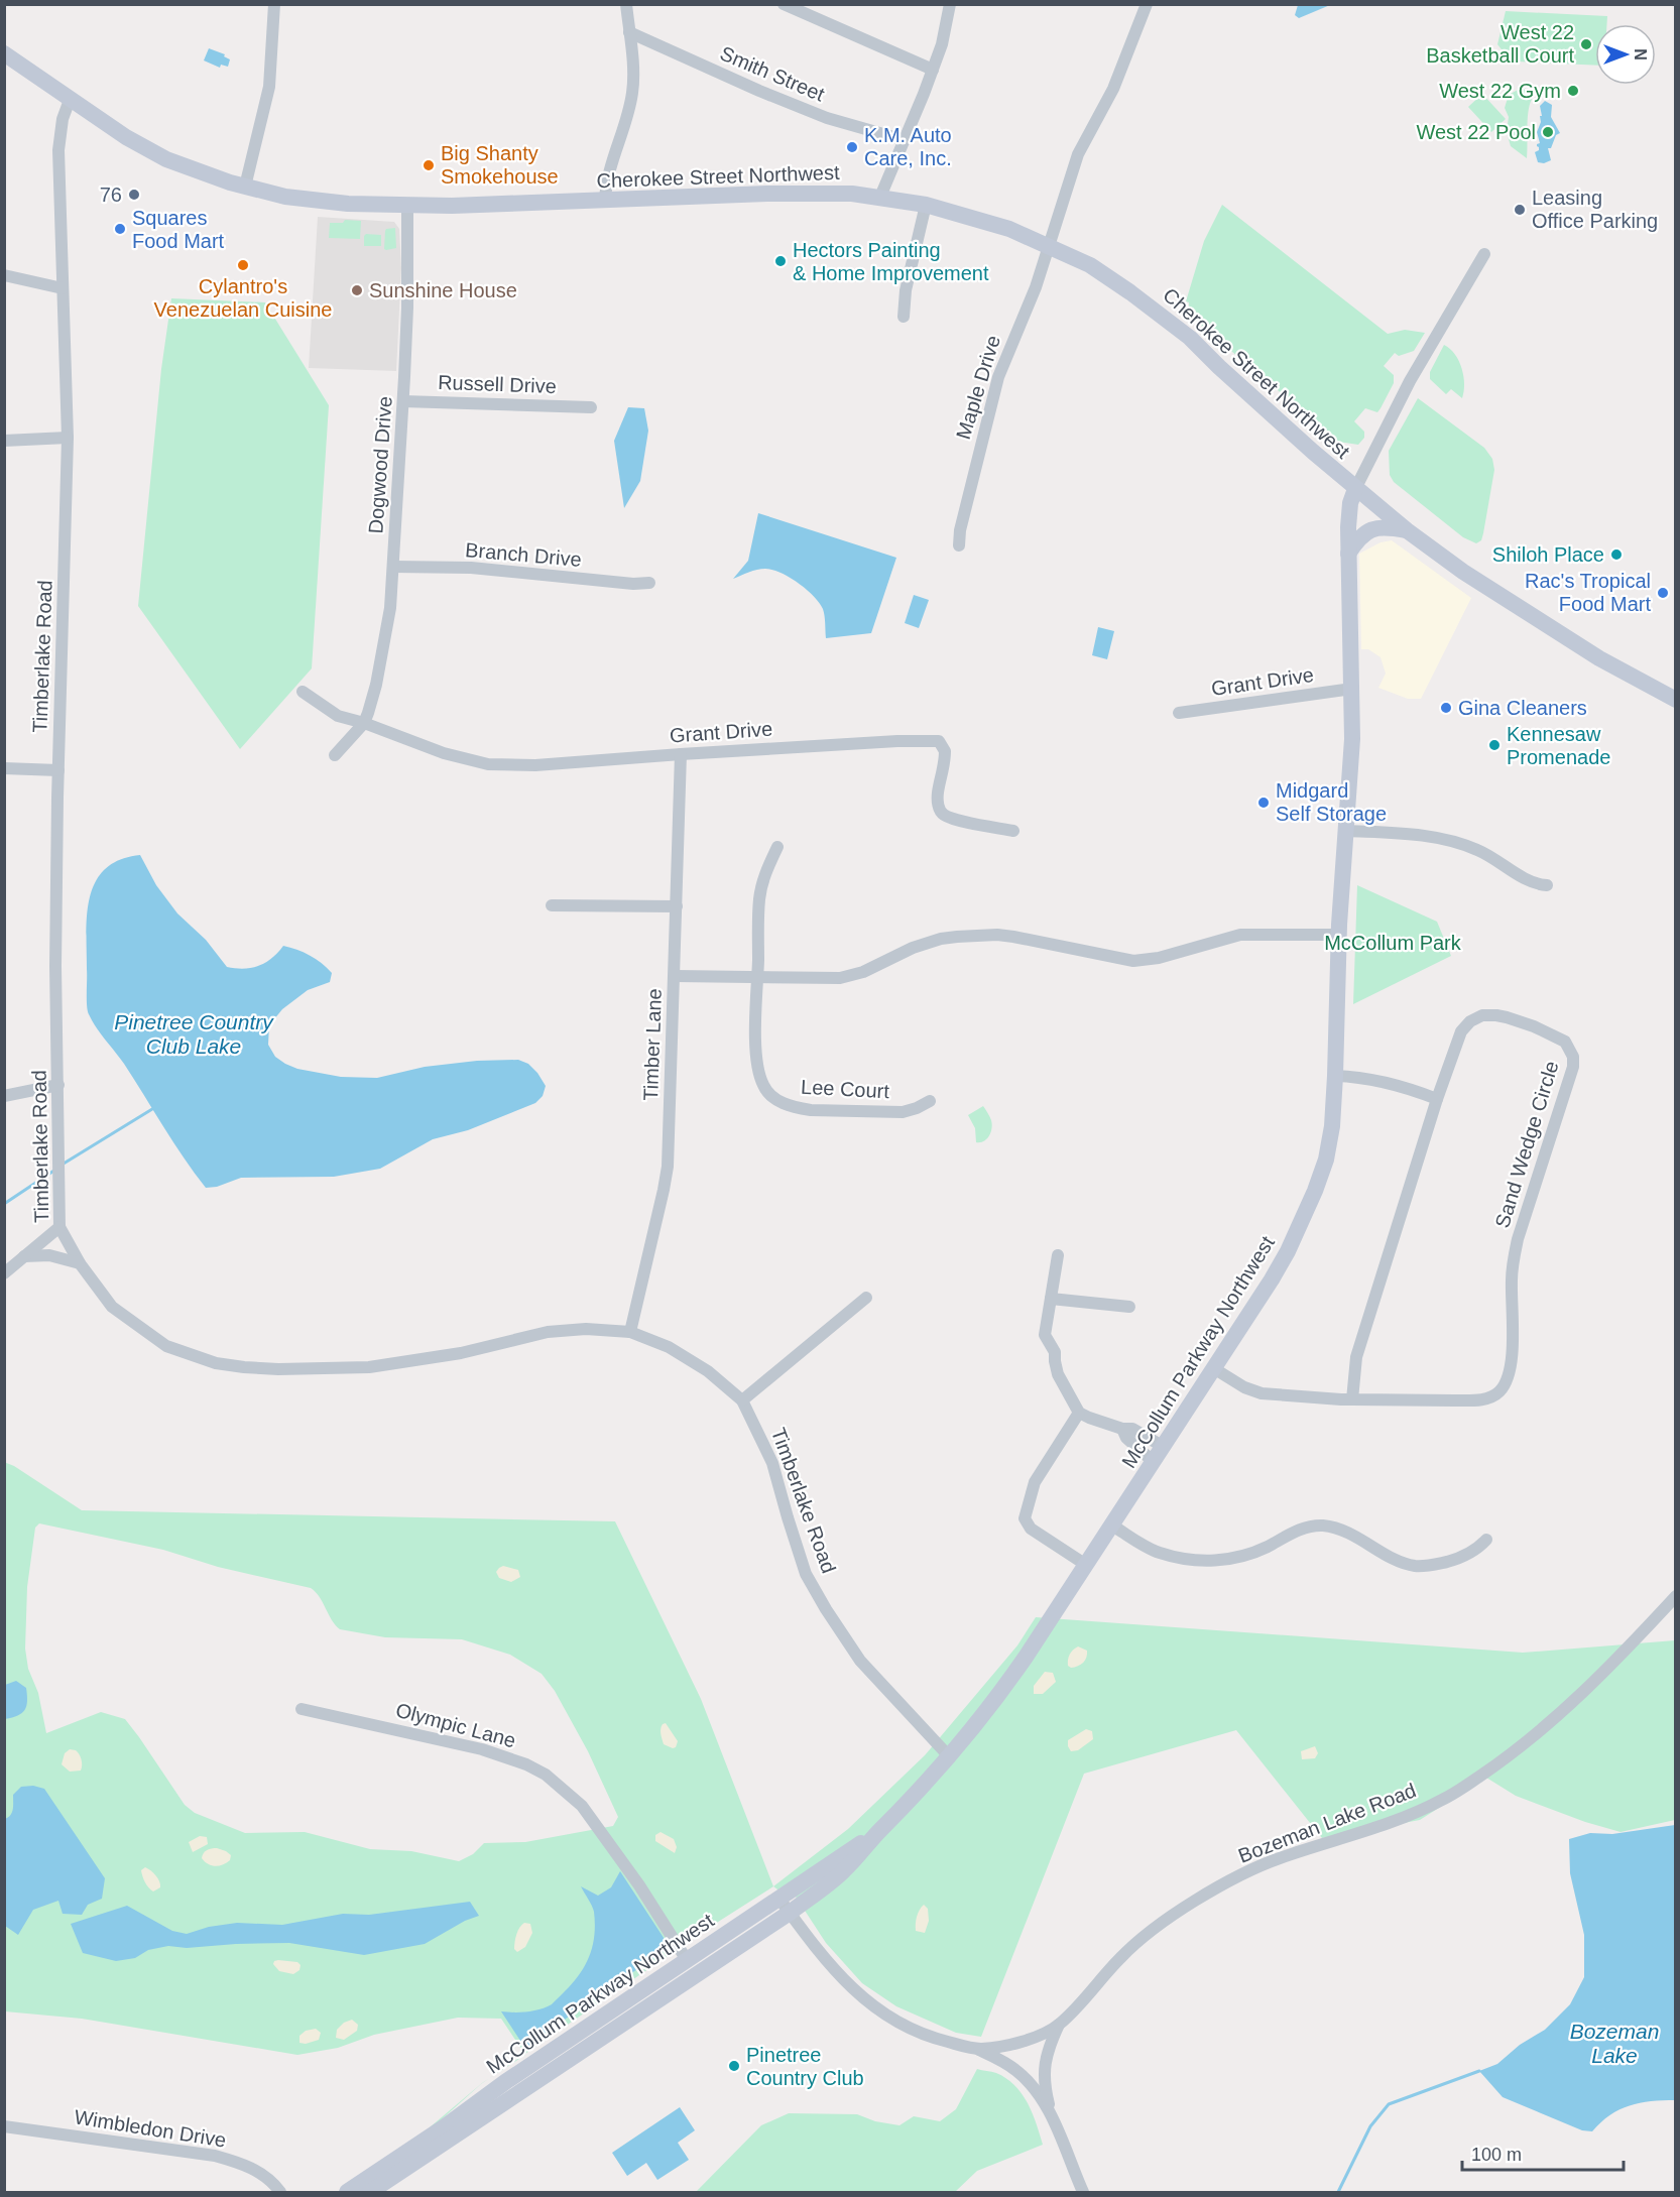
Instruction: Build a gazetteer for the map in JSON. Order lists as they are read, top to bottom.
{
  "streets": {
    "street": [
      "Smith Street",
      "Cherokee Street Northwest",
      "Russell Drive",
      "Maple Drive",
      "Dogwood Drive",
      "Branch Drive",
      "Timberlake Road",
      "Grant Drive",
      "Timber Lane",
      "Lee Court",
      "Sand Wedge Circle",
      "McCollum Parkway Northwest",
      "Olympic Lane",
      "Bozeman Lake Road",
      "Wimbledon Drive"
    ]
  },
  "crossings": [
    ["Cherokee Street Northwest", "Maple Drive"],
    ["Cherokee Street Northwest", "Dogwood Drive"],
    ["Cherokee Street Northwest", "Timberlake Road"],
    ["Cherokee Street Northwest", "McCollum Parkway Northwest"],
    ["Russell Drive", "Dogwood Drive"],
    ["Dogwood Drive", "Branch Drive"],
    ["Dogwood Drive", "Grant Drive"],
    ["Timberlake Road", "Timber Lane"],
    ["Timberlake Road", "McCollum Parkway Northwest"],
    ["Grant Drive", "Timber Lane"],
    ["Grant Drive", "McCollum Parkway Northwest"],
    ["Sand Wedge Circle", "McCollum Parkway Northwest"],
    ["McCollum Parkway Northwest", "Olympic Lane"],
    ["McCollum Parkway Northwest", "Bozeman Lake Road"]
  ],
  "water": ["Pinetree Country Club Lake", "Bozeman Lake"],
  "parks": ["McCollum Park"],
  "places": [
    "West 22 Basketball Court",
    "West 22 Gym",
    "West 22 Pool",
    "K.M. Auto Care, Inc.",
    "Big Shanty Smokehouse",
    "76",
    "Leasing Office Parking",
    "Squares Food Mart",
    "Hectors Painting & Home Improvement",
    "Cylantro's Venezuelan Cuisine",
    "Sunshine House",
    "Shiloh Place",
    "Rac's Tropical Food Mart",
    "Gina Cleaners",
    "Kennesaw Promenade",
    "Midgard Self Storage",
    "Pinetree Country Club"
  ],
  "scale_bar": "100 m",
  "north": "right"
}
